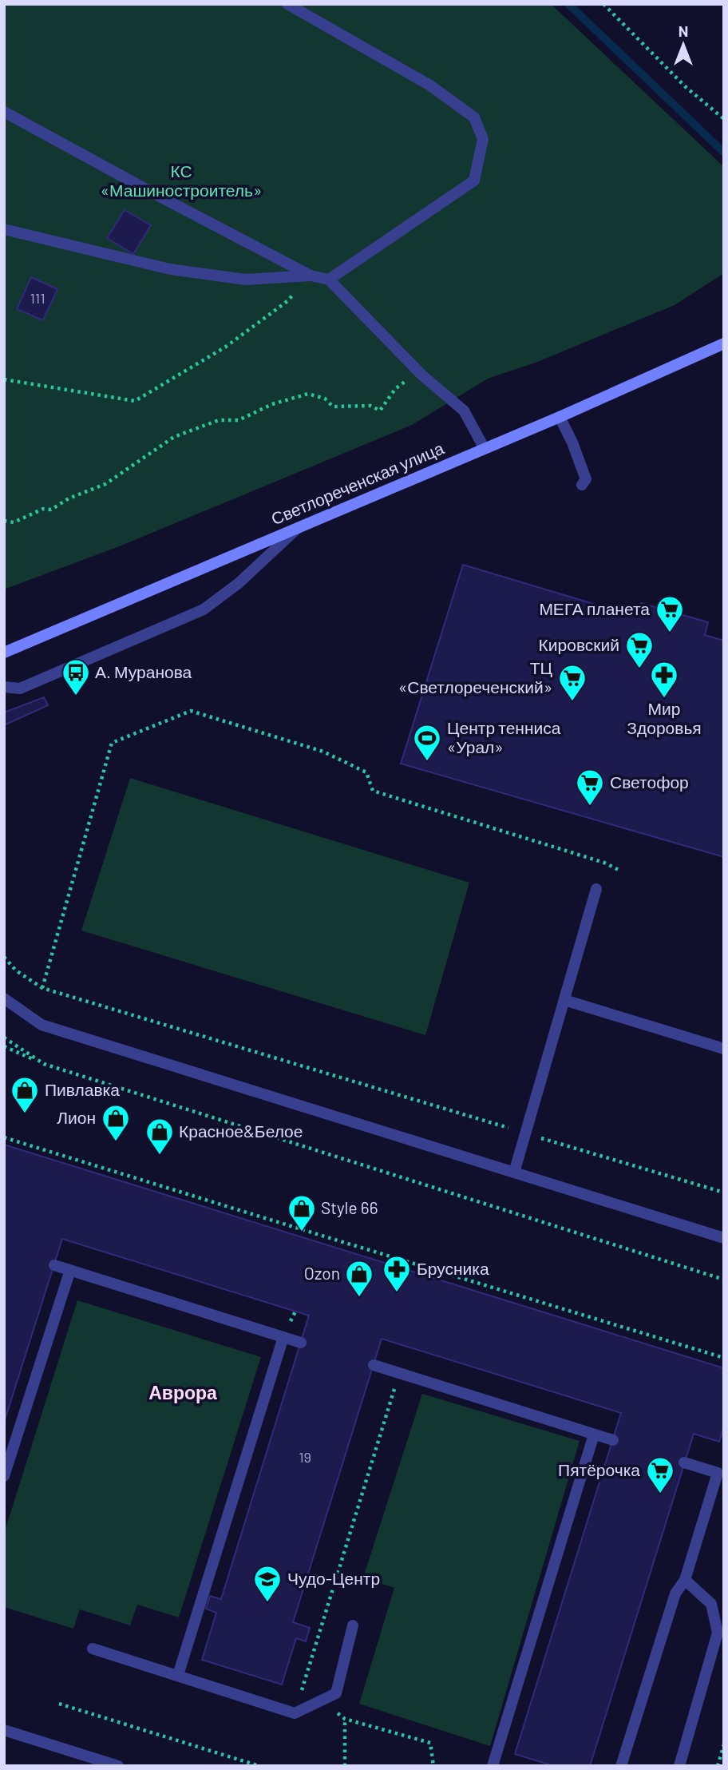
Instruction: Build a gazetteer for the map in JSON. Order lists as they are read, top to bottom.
{
  "streets": {
    "main road": ["Светлореченская улица"]
  },
  "districts": ["Аврора"],
  "parks": ["КС «Машиностроитель»"],
  "places": {
    "supermarket": [
      "МЕГА планета",
      "Кировский",
      "ТЦ «Светлореченский»",
      "Светофор",
      "Пятёрочка"
    ],
    "bus stop": ["А. Муранова"],
    "pharmacy": ["Мир Здоровья", "Брусника"],
    "sports": ["Центр тенниса «Урал»"],
    "shop": [
      "Пивлавка",
      "Лион",
      "Красное&Белое",
      "Style 66",
      "Ozon"
    ],
    "school or university": ["Чудо-Центр"]
  },
  "house_numbers": ["111", "19"],
  "north": "top"
}
